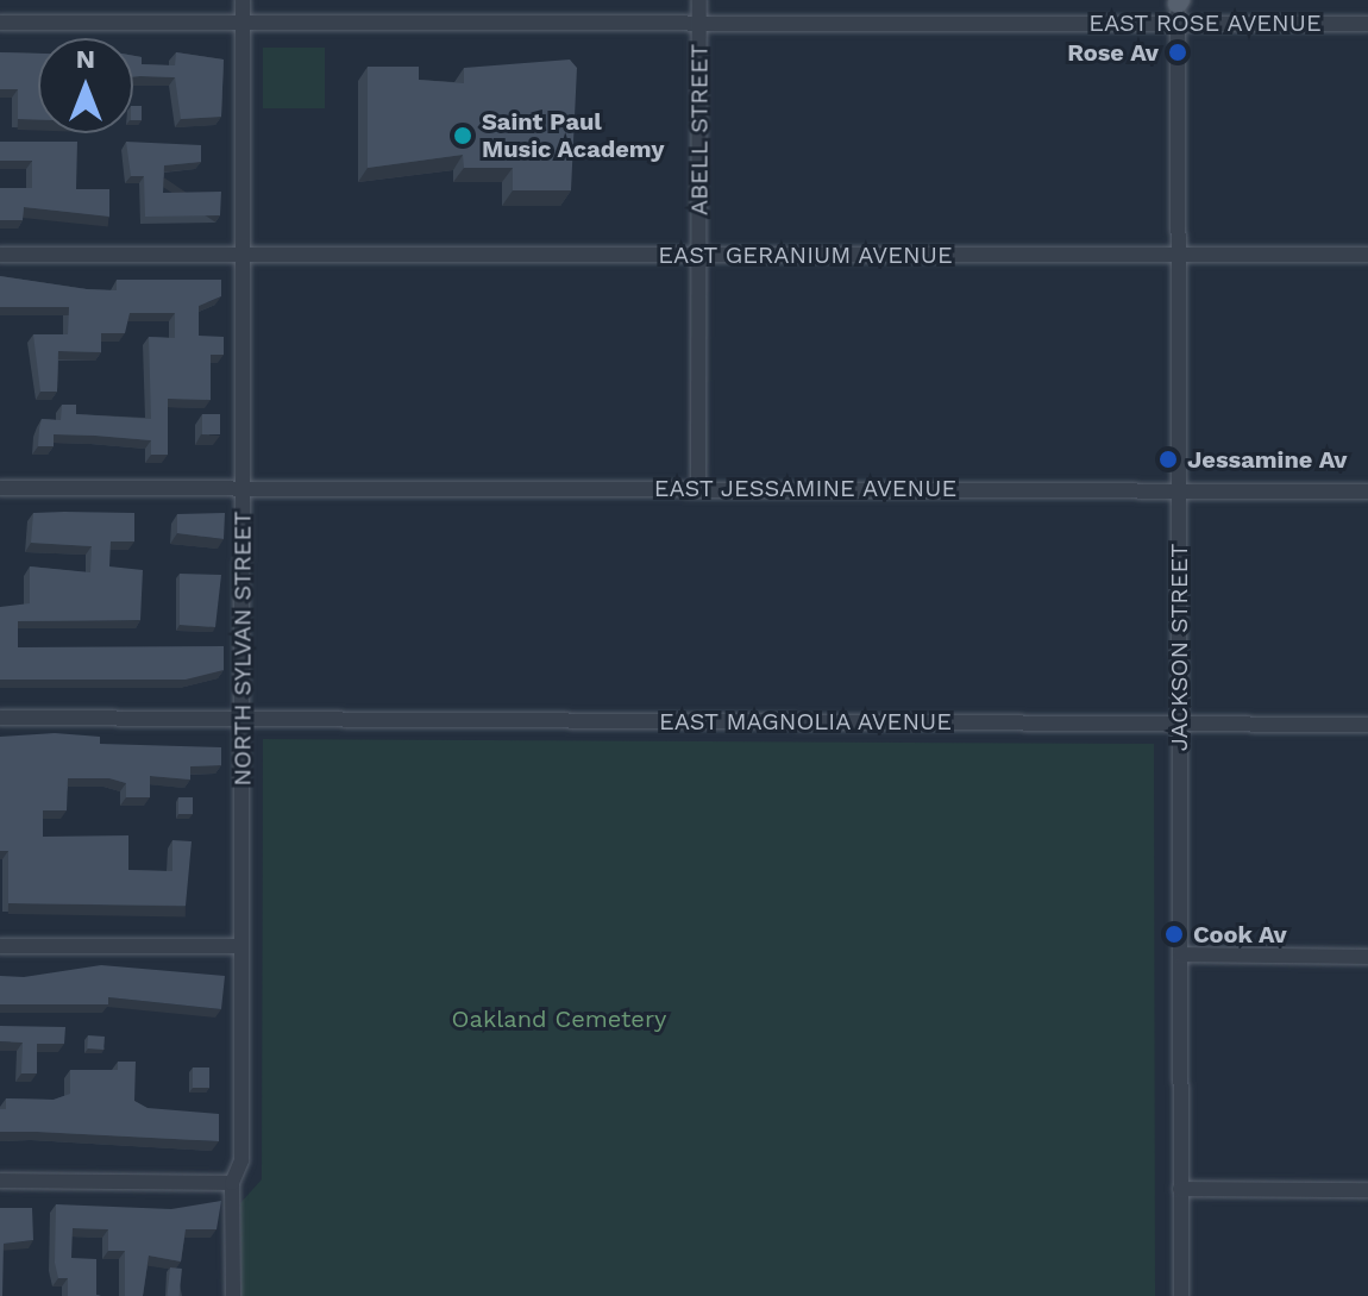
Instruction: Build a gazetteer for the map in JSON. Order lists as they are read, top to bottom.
{
  "streets": {
    "street": [
      "EAST ROSE AVENUE",
      "ABELL STREET",
      "EAST GERANIUM AVENUE",
      "EAST JESSAMINE AVENUE",
      "JACKSON STREET",
      "NORTH SYLVAN STREET",
      "EAST MAGNOLIA AVENUE"
    ]
  },
  "crossings": [
    ["EAST ROSE AVENUE", "ABELL STREET"],
    ["EAST ROSE AVENUE", "JACKSON STREET"],
    ["EAST ROSE AVENUE", "NORTH SYLVAN STREET"],
    ["ABELL STREET", "EAST GERANIUM AVENUE"],
    ["ABELL STREET", "EAST JESSAMINE AVENUE"],
    ["EAST GERANIUM AVENUE", "JACKSON STREET"],
    ["EAST GERANIUM AVENUE", "NORTH SYLVAN STREET"],
    ["EAST JESSAMINE AVENUE", "JACKSON STREET"],
    ["EAST JESSAMINE AVENUE", "NORTH SYLVAN STREET"],
    ["JACKSON STREET", "EAST MAGNOLIA AVENUE"],
    ["NORTH SYLVAN STREET", "EAST MAGNOLIA AVENUE"]
  ],
  "parks": ["Oakland Cemetery"],
  "places": [
    "Rose Av",
    "Saint Paul Music Academy",
    "Jessamine Av",
    "Cook Av"
  ],
  "north": "top"
}
